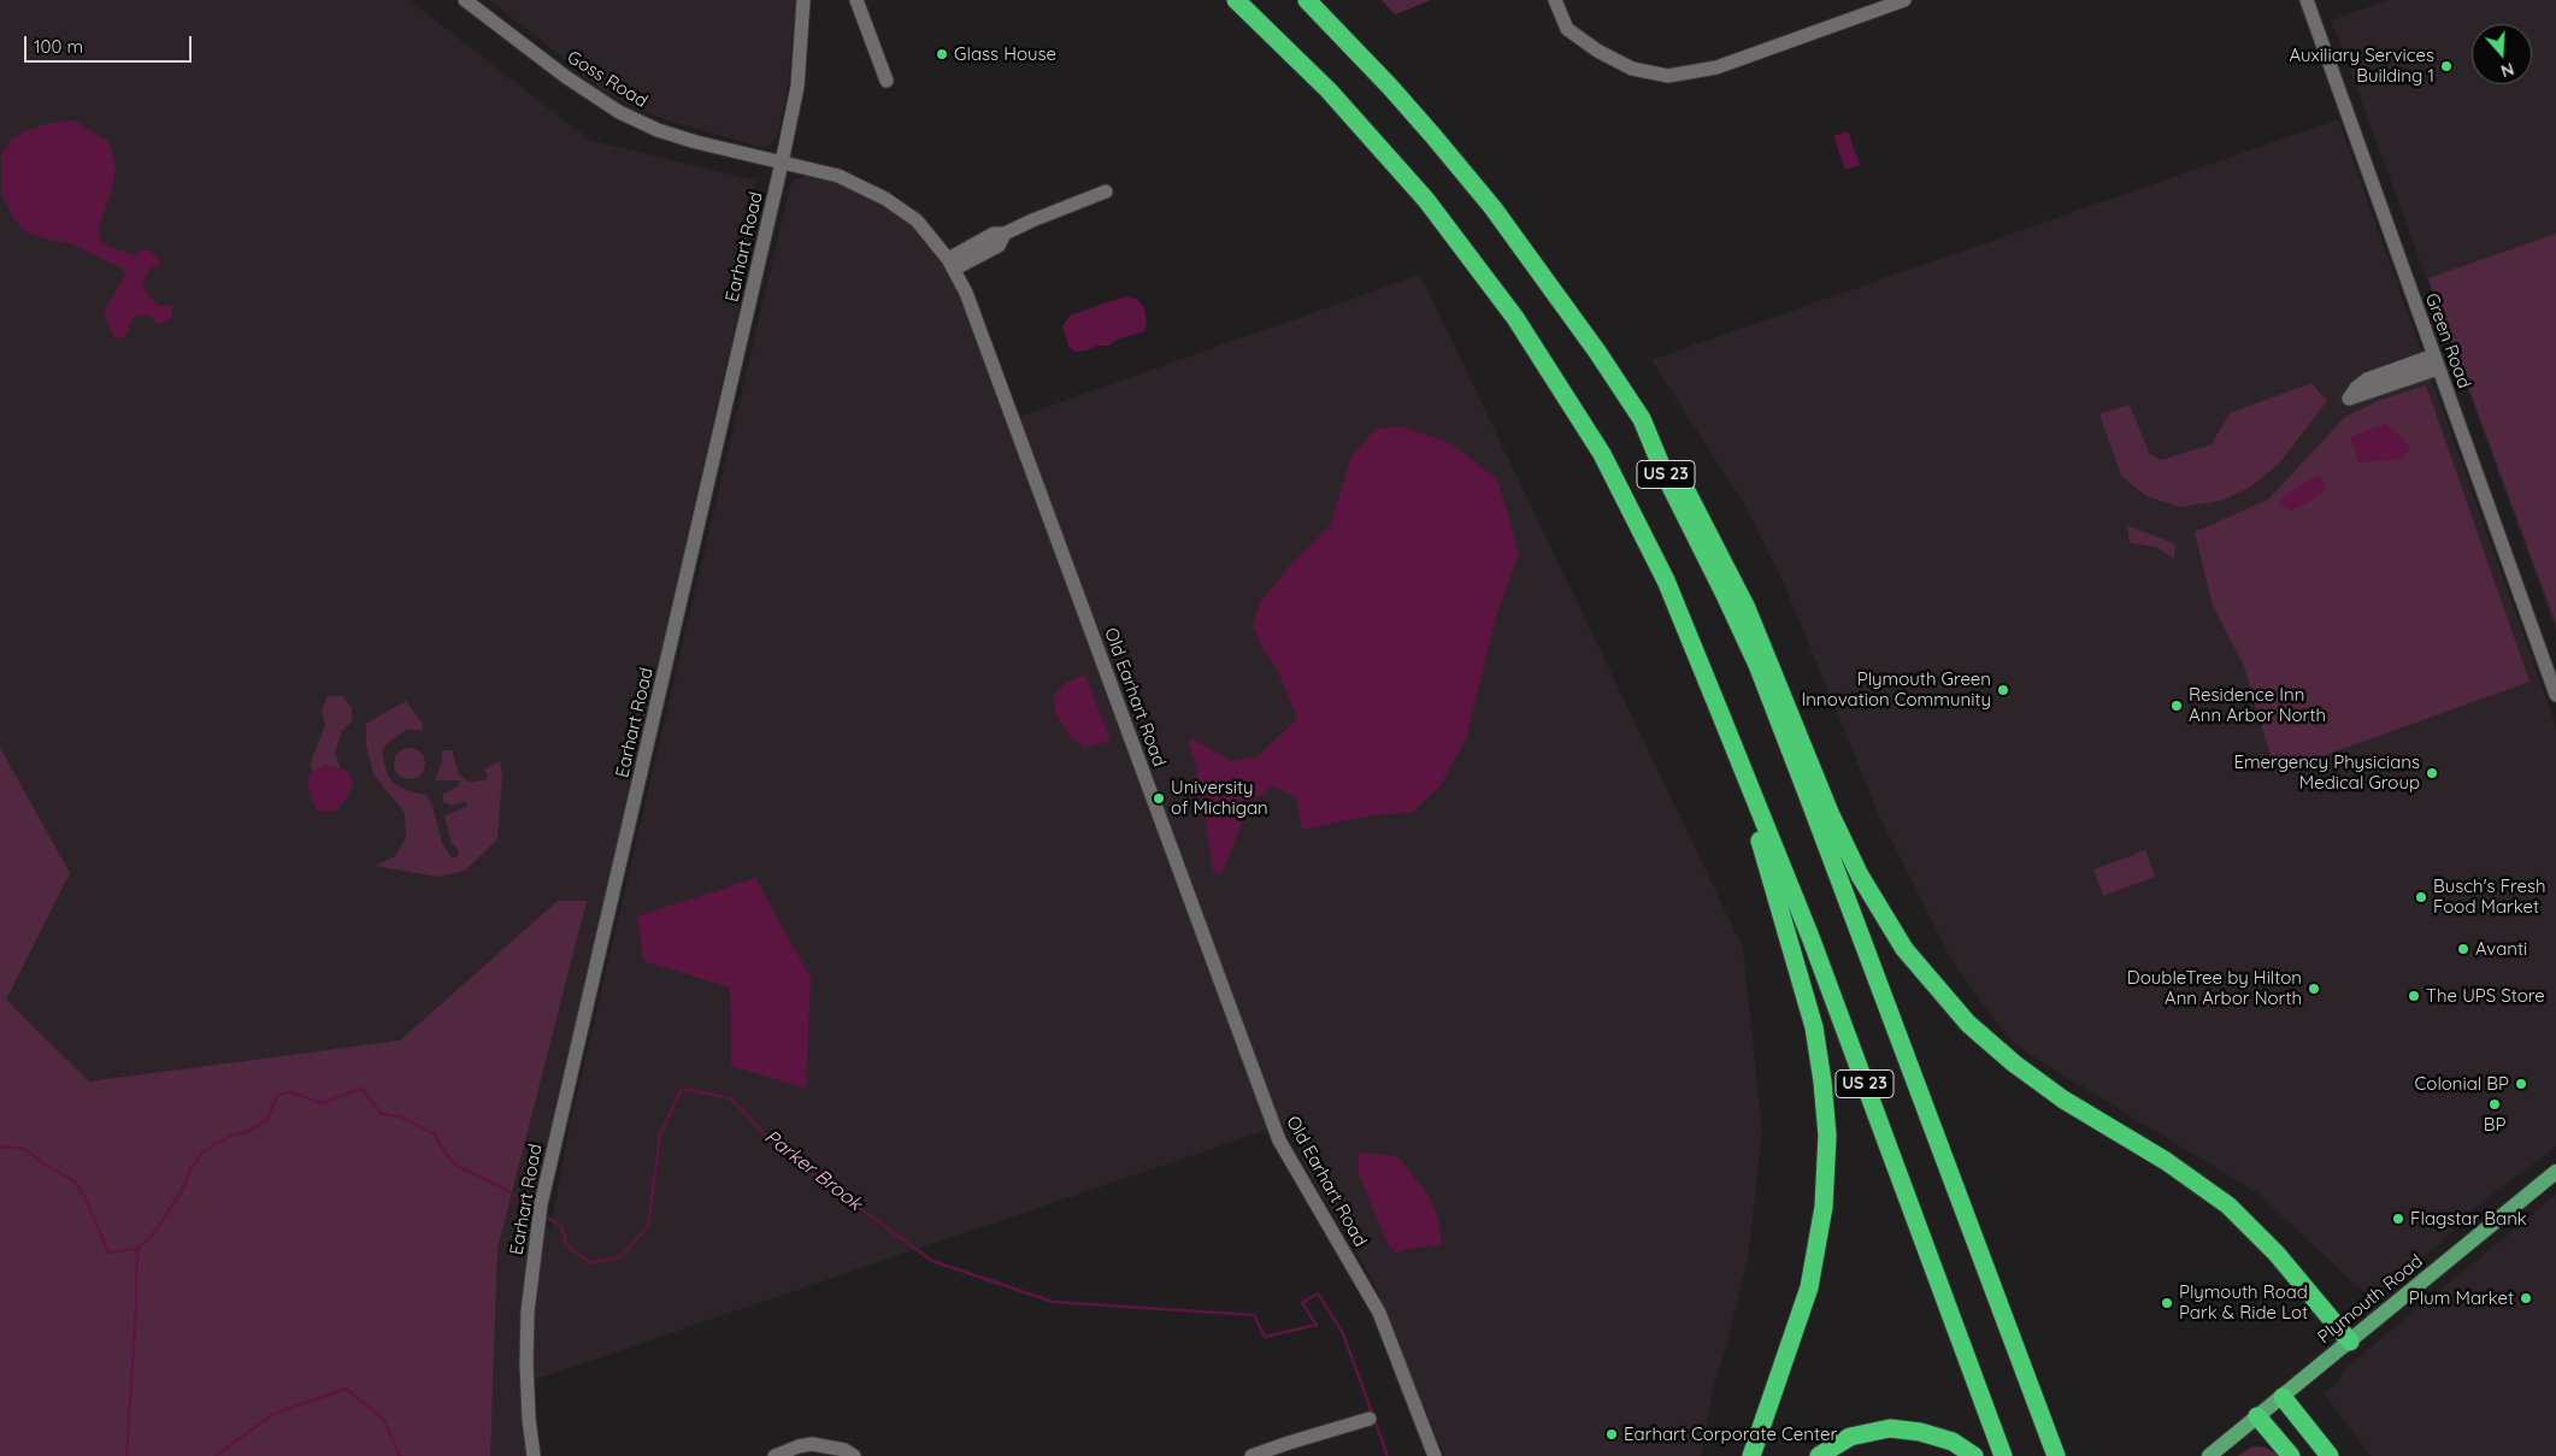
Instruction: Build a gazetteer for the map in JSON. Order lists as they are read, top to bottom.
{
  "streets": {
    "highway": ["US 23"],
    "main road": ["Plymouth Road"],
    "street": [
      "Goss Road",
      "Earhart Road",
      "Green Road",
      "Old Earhart Road"
    ]
  },
  "crossings": [
    ["Goss Road", "Earhart Road"],
    ["Goss Road", "Old Earhart Road"],
    ["Earhart Road", "Old Earhart Road"]
  ],
  "water": ["Parker Brook"],
  "places": [
    "Glass House",
    "Auxiliary Services Building 1",
    "Plymouth Green Innovation Community",
    "Residence Inn Ann Arbor North",
    "Emergency Physicians Medical Group",
    "University of Michigan",
    "Busch's Fresh Food Market",
    "Avanti",
    "DoubleTree by Hilton Ann Arbor North",
    "The UPS Store",
    "Colonial BP",
    "BP",
    "Flagstar Bank",
    "Plum Market",
    "Plymouth Road Park & Ride Lot",
    "Earhart Corporate Center"
  ],
  "scale_bar": "100 m",
  "north": "bottom"
}
